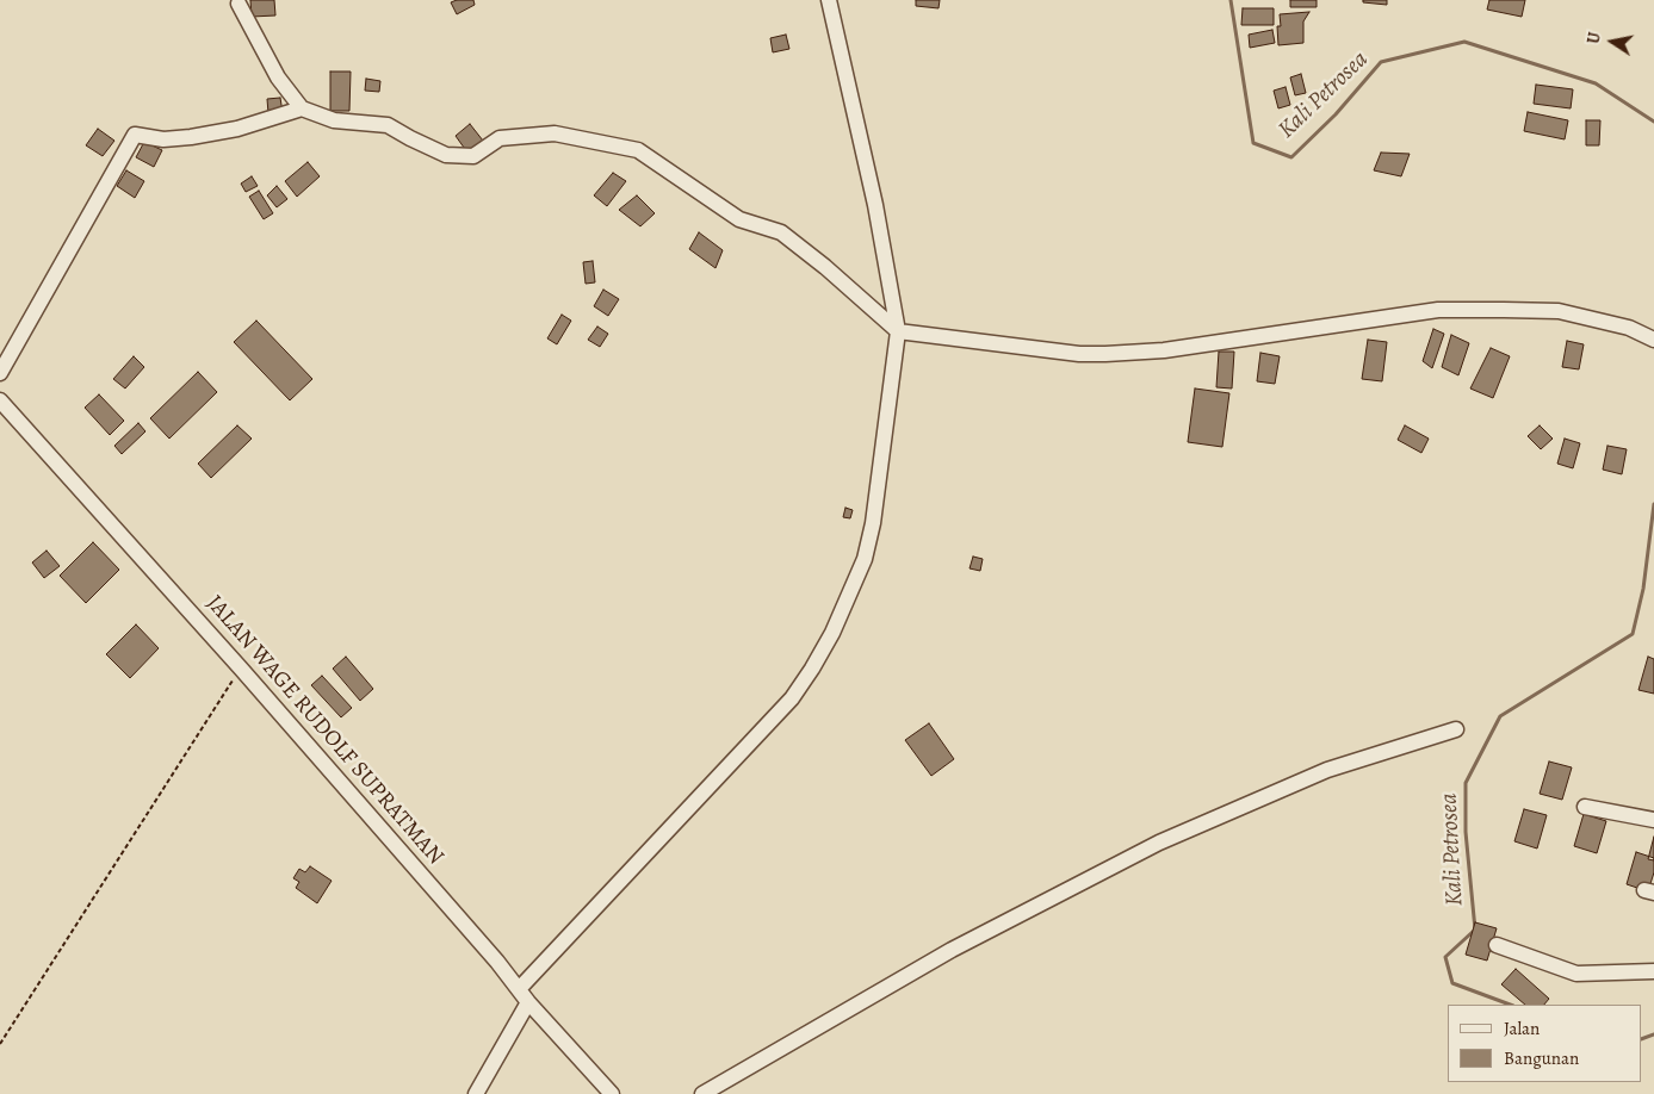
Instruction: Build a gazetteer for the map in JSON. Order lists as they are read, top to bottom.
{
  "streets": {
    "street": ["JALAN WAGE RUDOLF SUPRATMAN"]
  },
  "water": ["Kali Petrosea"],
  "legend": ["Jalan", "Bangunan"],
  "north": "left"
}
